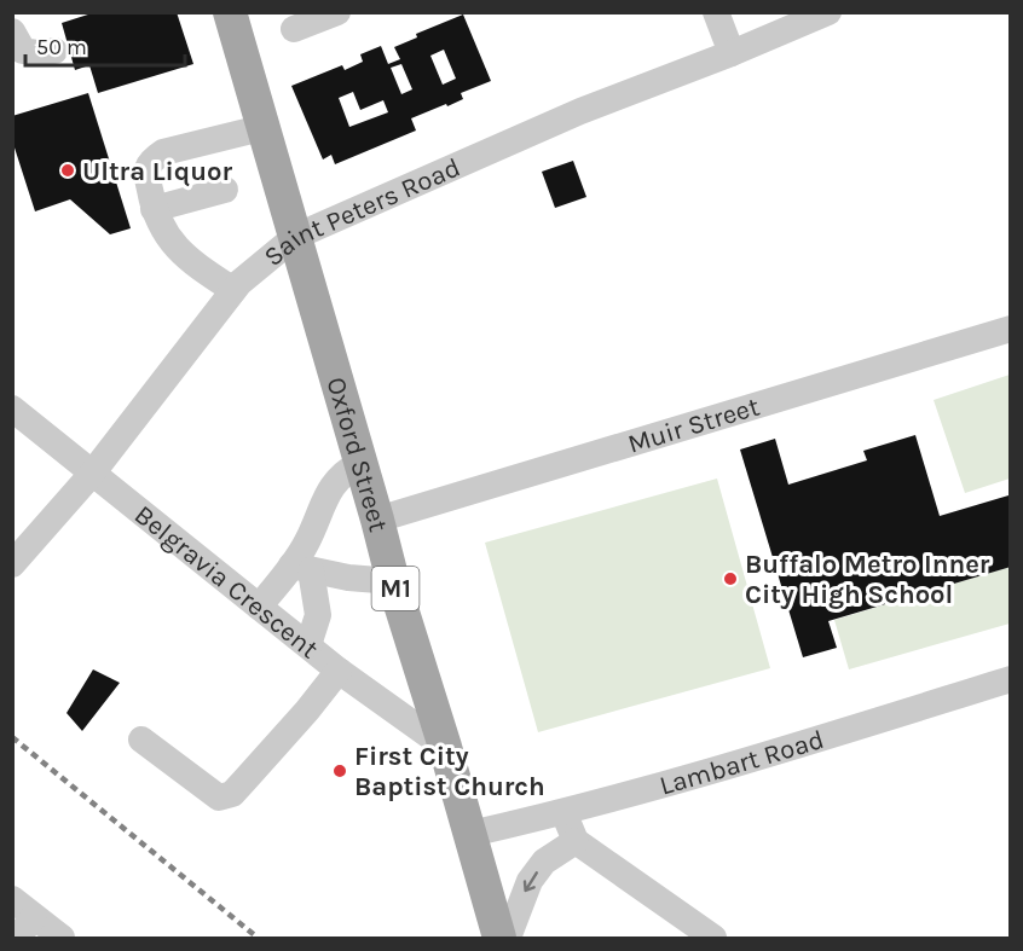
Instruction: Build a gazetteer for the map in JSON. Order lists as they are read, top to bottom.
{
  "streets": {
    "main road": ["Oxford Street", "M1"],
    "street": [
      "Saint Peters Road",
      "Muir Street",
      "Belgravia Crescent",
      "Lambart Road"
    ]
  },
  "crossings": [
    ["Saint Peters Road", "Oxford Street"],
    ["Saint Peters Road", "Belgravia Crescent"],
    ["Muir Street", "Oxford Street"],
    ["Oxford Street", "Belgravia Crescent"],
    ["Oxford Street", "Lambart Road"]
  ],
  "places": ["Ultra Liquor", "Buffalo Metro Inner City High School", "First City Baptist Church"],
  "scale_bar": "50 m"
}
